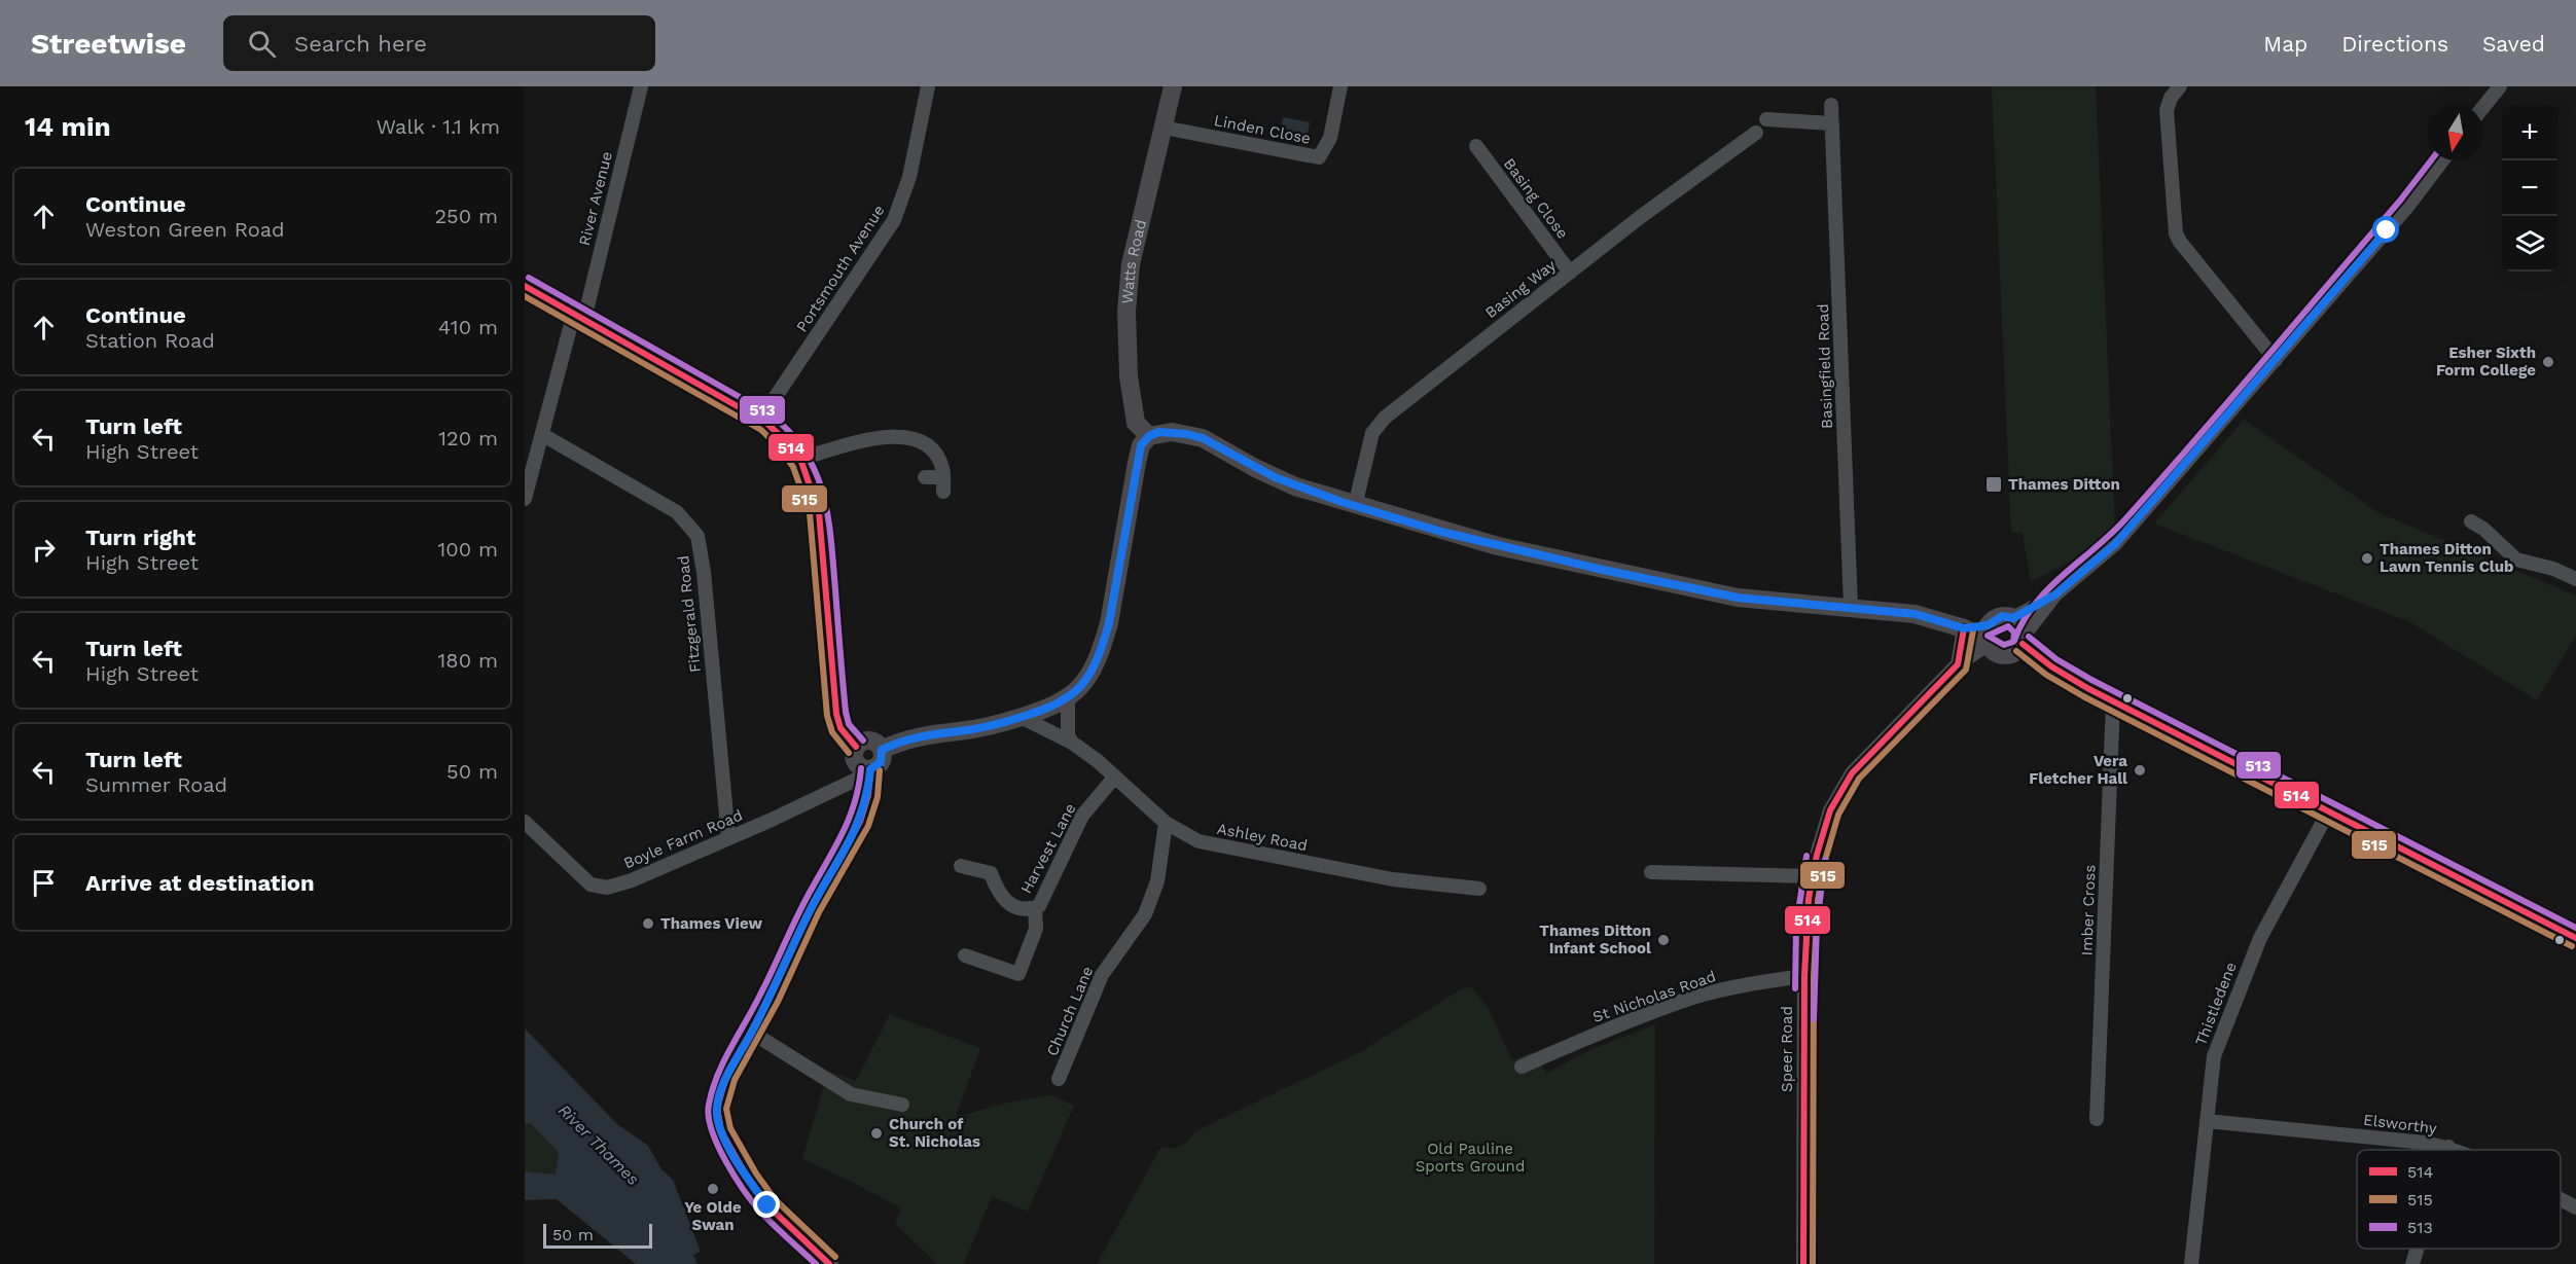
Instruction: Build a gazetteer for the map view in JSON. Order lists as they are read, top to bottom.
{
  "streets": {
    "main road": ["Watts Road"],
    "street": [
      "Linden Close",
      "River Avenue",
      "Basing Close",
      "Portsmouth Avenue",
      "Basing Way",
      "Basingfield Road",
      "Fitzgerald Road",
      "Ashley Road",
      "Boyle Farm Road",
      "Harvest Lane",
      "Imber Cross",
      "St Nicholas Road",
      "Thistledene",
      "Church Lane",
      "Speer Road",
      "Elsworthy"
    ]
  },
  "crossings": [
    ["Linden Close", "Watts Road"],
    ["River Avenue", "Fitzgerald Road"],
    ["Basing Close", "Basing Way"],
    ["Fitzgerald Road", "Boyle Farm Road"],
    ["Ashley Road", "Harvest Lane"],
    ["Ashley Road", "Church Lane"],
    ["St Nicholas Road", "Speer Road"],
    ["Thistledene", "Elsworthy"]
  ],
  "water": ["River Thames"],
  "parks": ["Old Pauline Sports Ground"],
  "places": {
    "other": [
      "Esher Sixth Form College",
      "Thames Ditton Lawn Tennis Club",
      "Vera Fletcher Hall",
      "Thames View",
      "Thames Ditton Infant School",
      "Church of St. Nicholas",
      "Ye Olde Swan"
    ],
    "transit": ["Thames Ditton"]
  },
  "lines": ["transit line 513", "transit line 514", "transit line 515"],
  "legend": ["514", "515", "513"],
  "scale_bar": "50 m",
  "north": "bottom",
  "page": {
    "header": "Streetwise",
    "search": "Search here",
    "nav": ["Map", "Directions", "Saved"],
    "heading": ["14 min", "Walk · 1.1 km"],
    "map_buttons": ["+", "−"],
    "list": [
      ["Continue", "Weston Green Road", "250 m"],
      ["Continue", "Station Road", "410 m"],
      ["Turn left", "High Street", "120 m"],
      ["Turn right", "High Street", "100 m"],
      ["Turn left", "High Street", "180 m"],
      ["Turn left", "Summer Road", "50 m"],
      "Arrive at destination"
    ],
    "scale": "50 m"
  }
}
